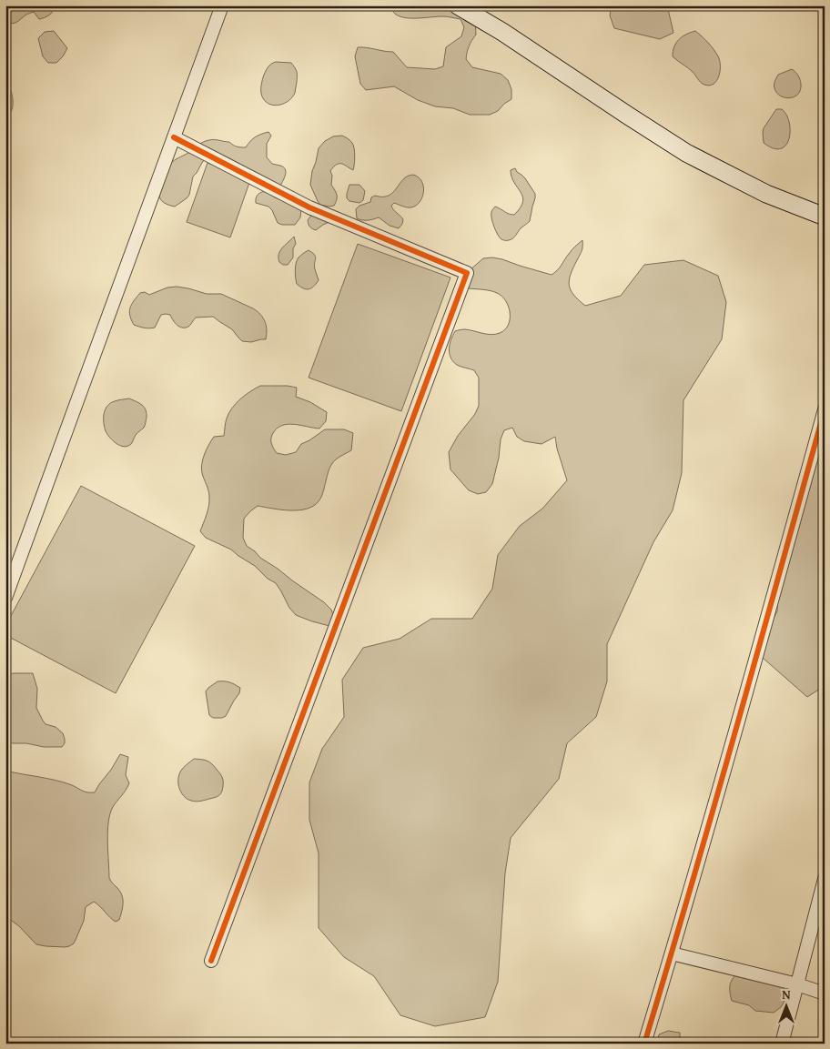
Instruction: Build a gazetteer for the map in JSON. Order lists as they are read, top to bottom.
{
  "north": "top"
}
